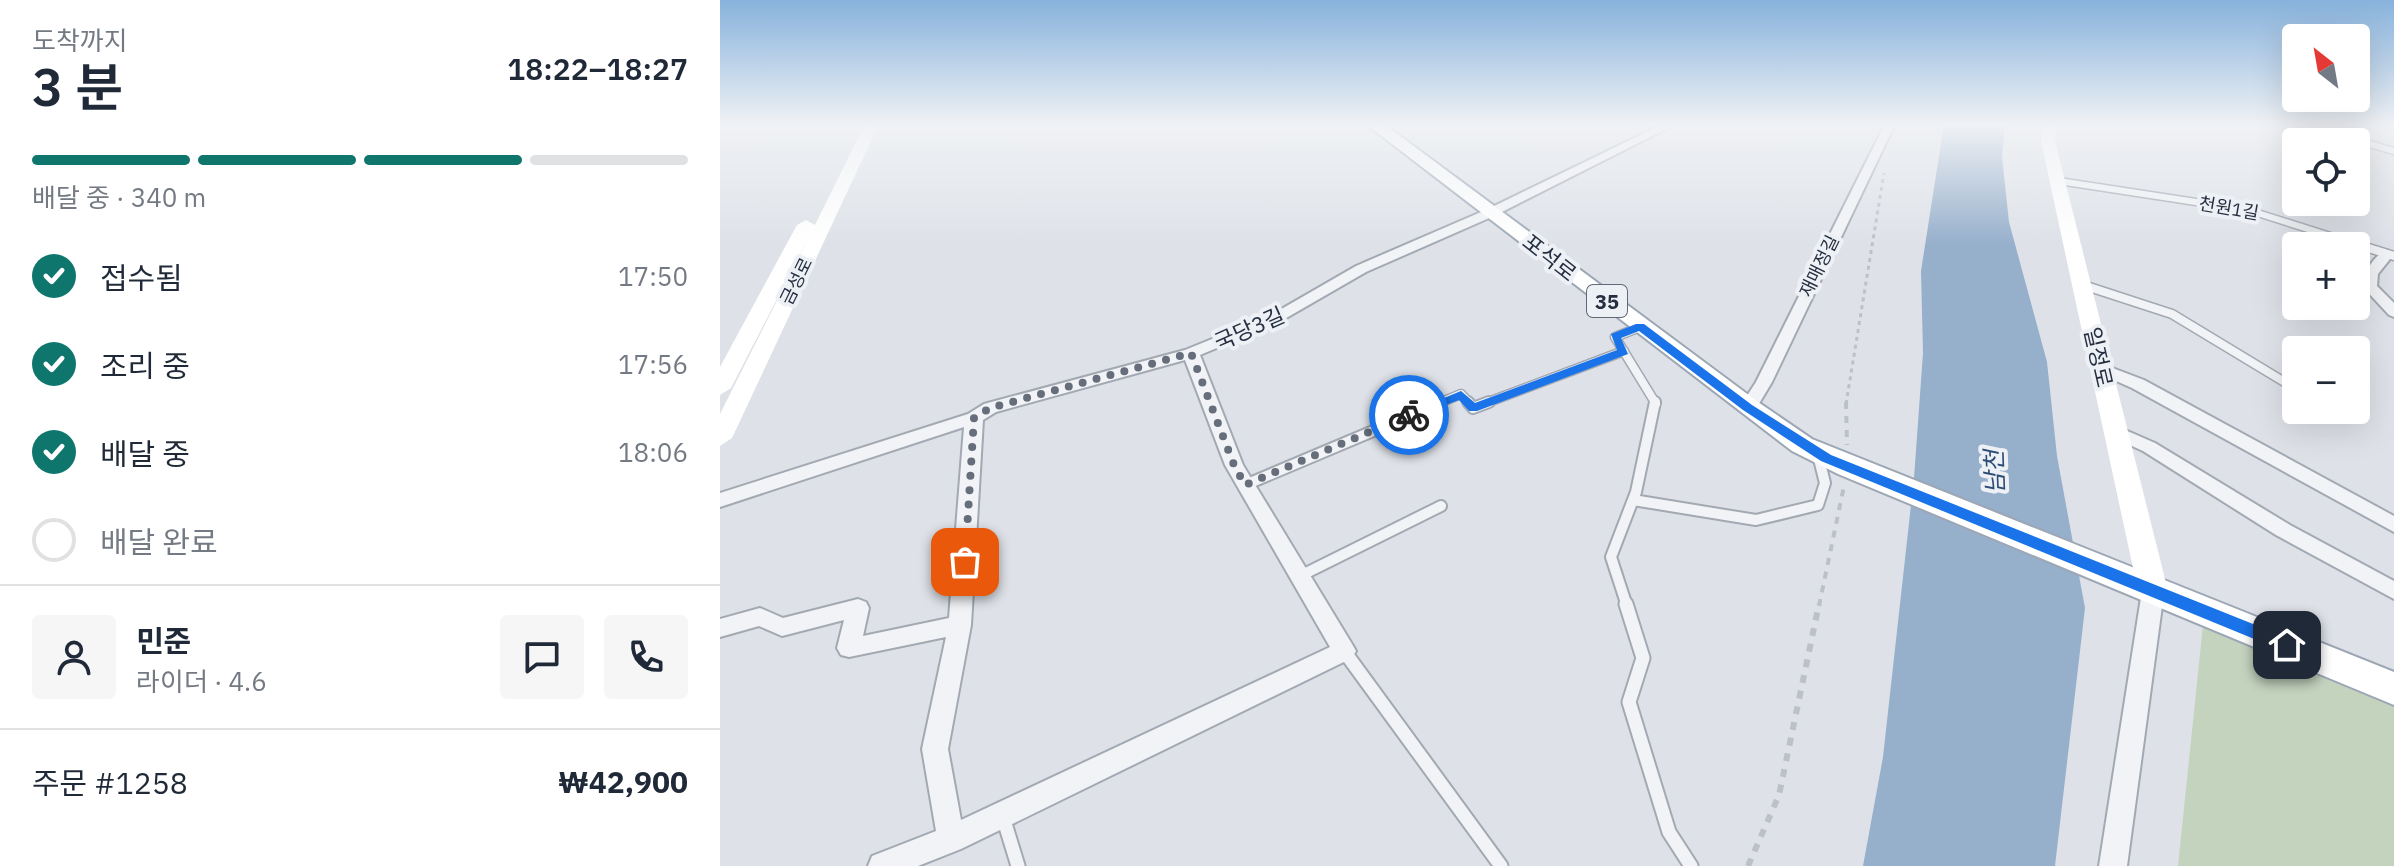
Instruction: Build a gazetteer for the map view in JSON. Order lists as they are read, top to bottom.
{
  "streets": {
    "main road": ["포석로", "35"],
    "street": [
      "재매정길",
      "금성로",
      "국당3길",
      "일정로"
    ],
    "lane": ["천원1길"]
  },
  "crossings": [
    ["천원1길", "일정로"],
    ["포석로", "재매정길"],
    ["포석로", "35"],
    ["포석로", "국당3길"],
    ["35", "일정로"]
  ],
  "water": ["남천"],
  "north": "top left",
  "page": {
    "heading": ["3 분", "도착까지", "18:22–18:27"],
    "panel": [
      "민준",
      "라이더 · 4.6",
      "주문 #1258",
      "₩42,900"
    ],
    "map_buttons": ["+", "−"],
    "bar": "배달 중 · 340 m",
    "list": [
      ["접수됨", "17:50"],
      ["조리 중", "17:56"],
      ["배달 중", "18:06"],
      "배달 완료"
    ]
  }
}
